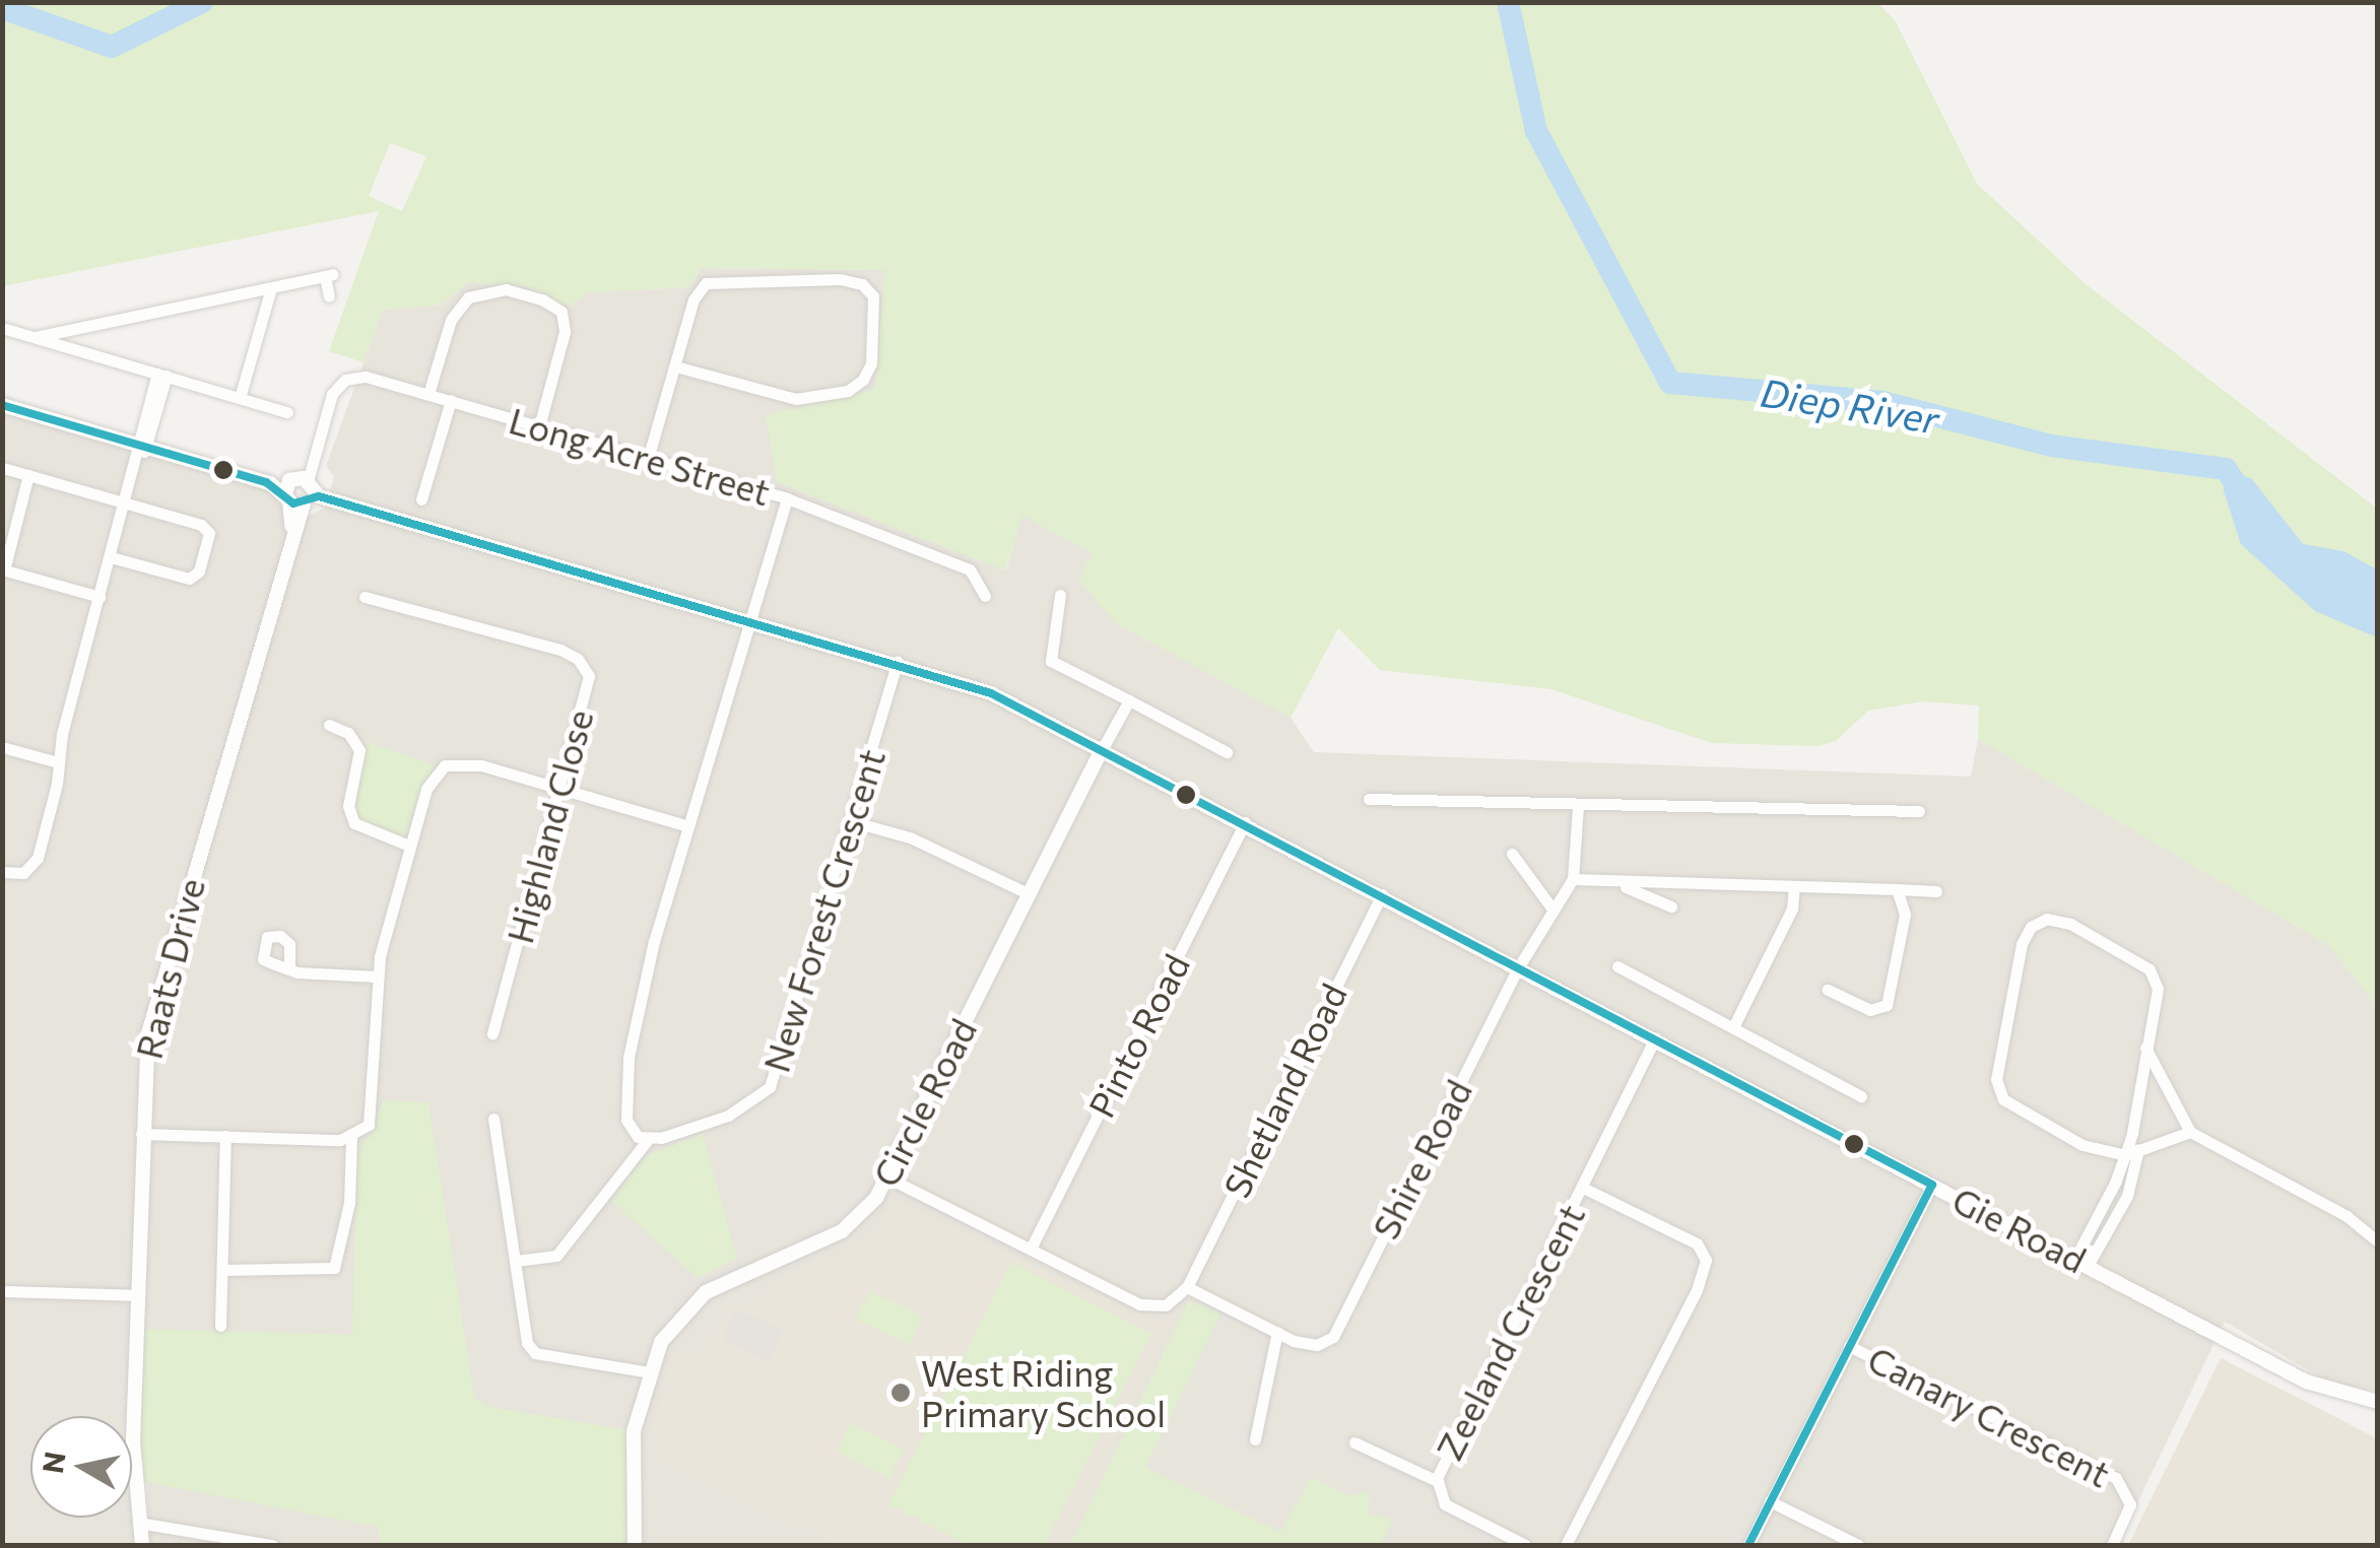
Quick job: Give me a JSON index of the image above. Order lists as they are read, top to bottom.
{
  "streets": {
    "street": [
      "Long Acre Street",
      "Highland Close",
      "New Forest Crescent",
      "Raats Drive",
      "Pinto Road",
      "Shetland Road",
      "Circle Road",
      "Shire Road",
      "Gie Road",
      "Zeeland Crescent",
      "Canary Crescent"
    ]
  },
  "crossings": [
    ["Long Acre Street", "Raats Drive"],
    ["Long Acre Street", "Gie Road"],
    ["New Forest Crescent", "Gie Road"],
    ["Raats Drive", "Gie Road"],
    ["Pinto Road", "Gie Road"],
    ["Shetland Road", "Gie Road"],
    ["Circle Road", "Gie Road"],
    ["Shire Road", "Gie Road"],
    ["Gie Road", "Zeeland Crescent"]
  ],
  "water": ["Diep River"],
  "places": ["West Riding Primary School"],
  "north": "left"
}
